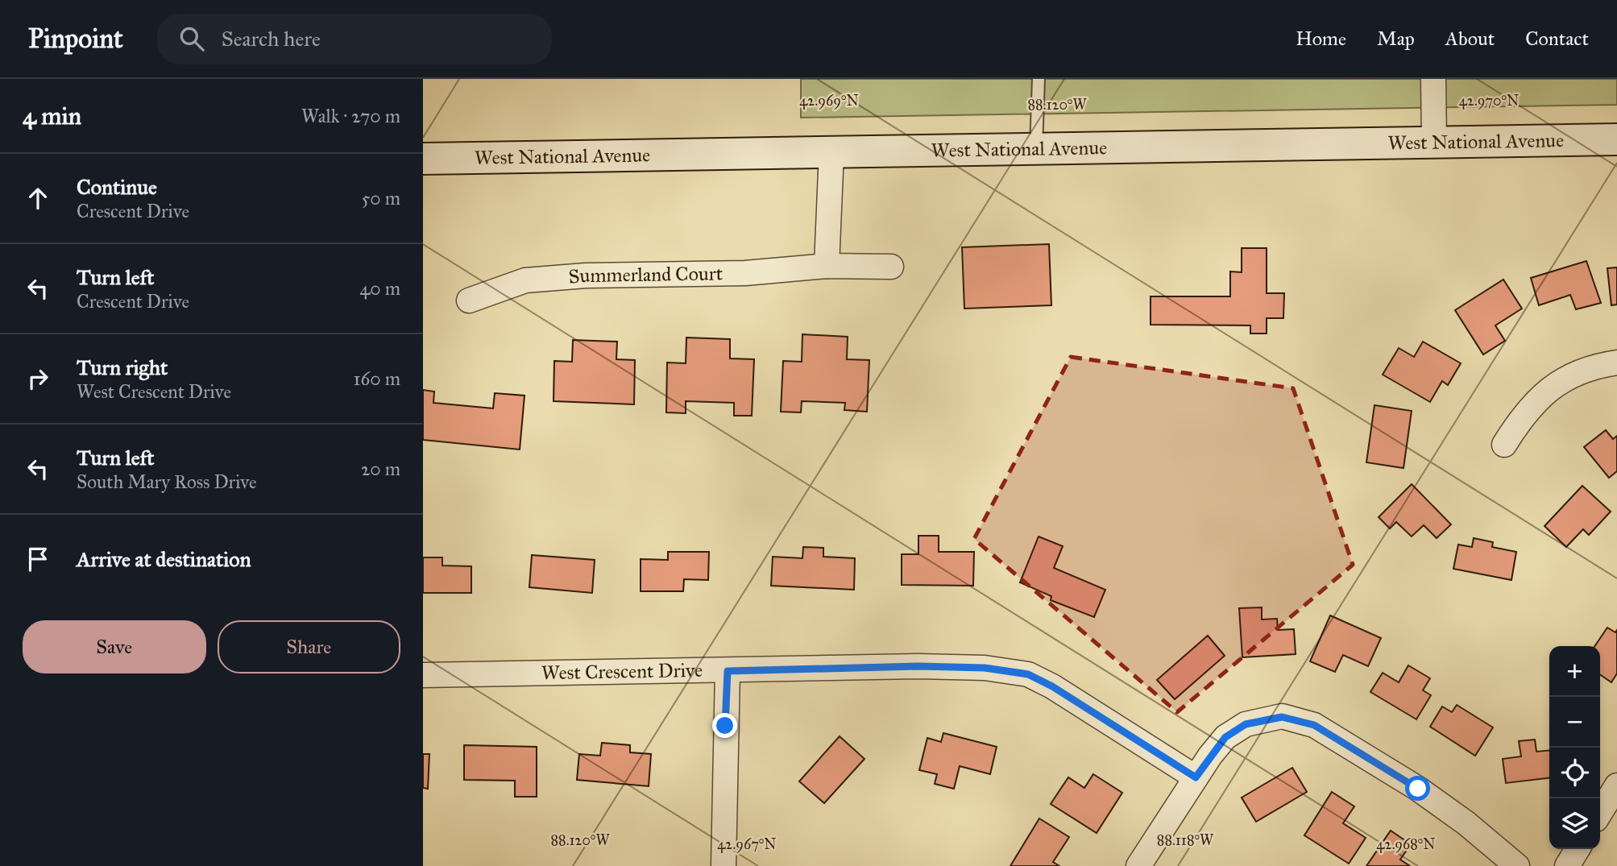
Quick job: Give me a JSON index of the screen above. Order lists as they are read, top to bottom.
{
  "streets": {
    "main road": ["West National Avenue"],
    "street": ["Summerland Court", "West Crescent Drive"]
  },
  "page": {
    "header": "Pinpoint",
    "search": "Search here",
    "nav": [
      "Home",
      "Map",
      "About",
      "Contact"
    ],
    "heading": ["4 min", "Walk · 270 m"],
    "list": [
      ["Continue", "Crescent Drive", "50 m"],
      ["Turn left", "Crescent Drive", "40 m"],
      ["Turn right", "West Crescent Drive", "160 m"],
      ["Turn left", "South Mary Ross Drive", "20 m"],
      "Arrive at destination"
    ],
    "buttons": ["Save", "Share"],
    "map_buttons": ["+", "−"]
  },
  "coordinates": [
    "42.969°N",
    "42.970°N",
    "88.120°W",
    "88.118°W",
    "42.967°N",
    "42.968°N"
  ]
}
